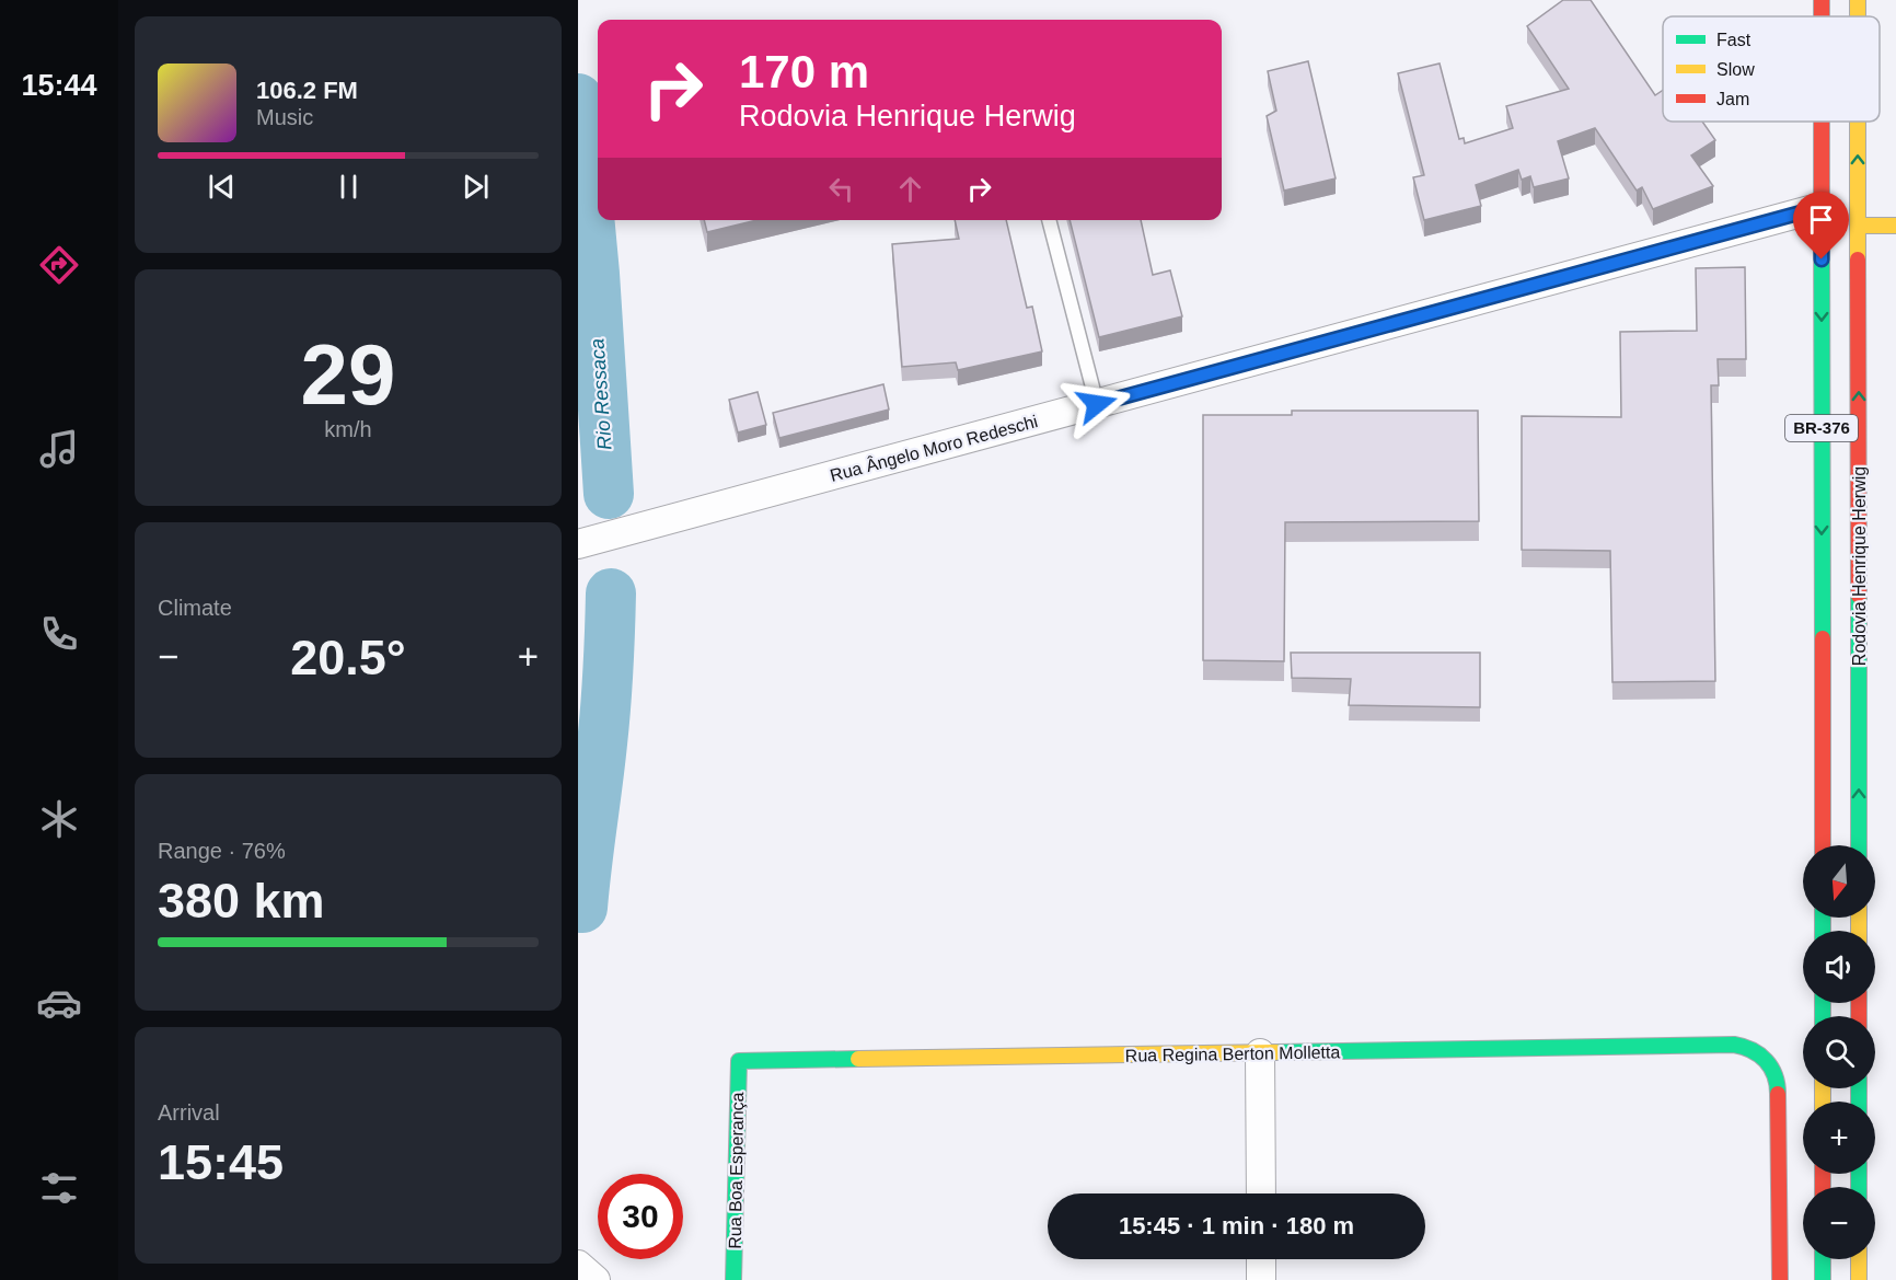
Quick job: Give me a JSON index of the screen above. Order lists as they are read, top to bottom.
{
  "streets": {
    "main road": [
      "BR-376",
      "Rodovia Henrique Herwig",
      "Rua Regina Berton Molletta",
      "Rua Boa Esperança"
    ],
    "street": ["Rua Ângelo Moro Redeschi"]
  },
  "crossings": [
    ["Rua Ângelo Moro Redeschi", "Rodovia Henrique Herwig"],
    ["Rua Regina Berton Molletta", "Rua Boa Esperança"]
  ],
  "water": ["Rio Ressaca"],
  "legend": ["Fast", "Slow", "Jam"],
  "north": "bottom",
  "page": {
    "tabs": "15:44",
    "turn": ["170 m", "Rodovia Henrique Herwig"],
    "song": ["106.2 FM", "Music"],
    "tile": [
      ["29", "km/h"],
      "Climate",
      ["Range · 76%", "380 km"],
      ["Arrival", "15:45"]
    ],
    "heat": ["−", "20.5°", "+"],
    "map_buttons": ["+", "−"],
    "limit": "30",
    "trip": "15:45 · 1 min · 180 m"
  }
}
